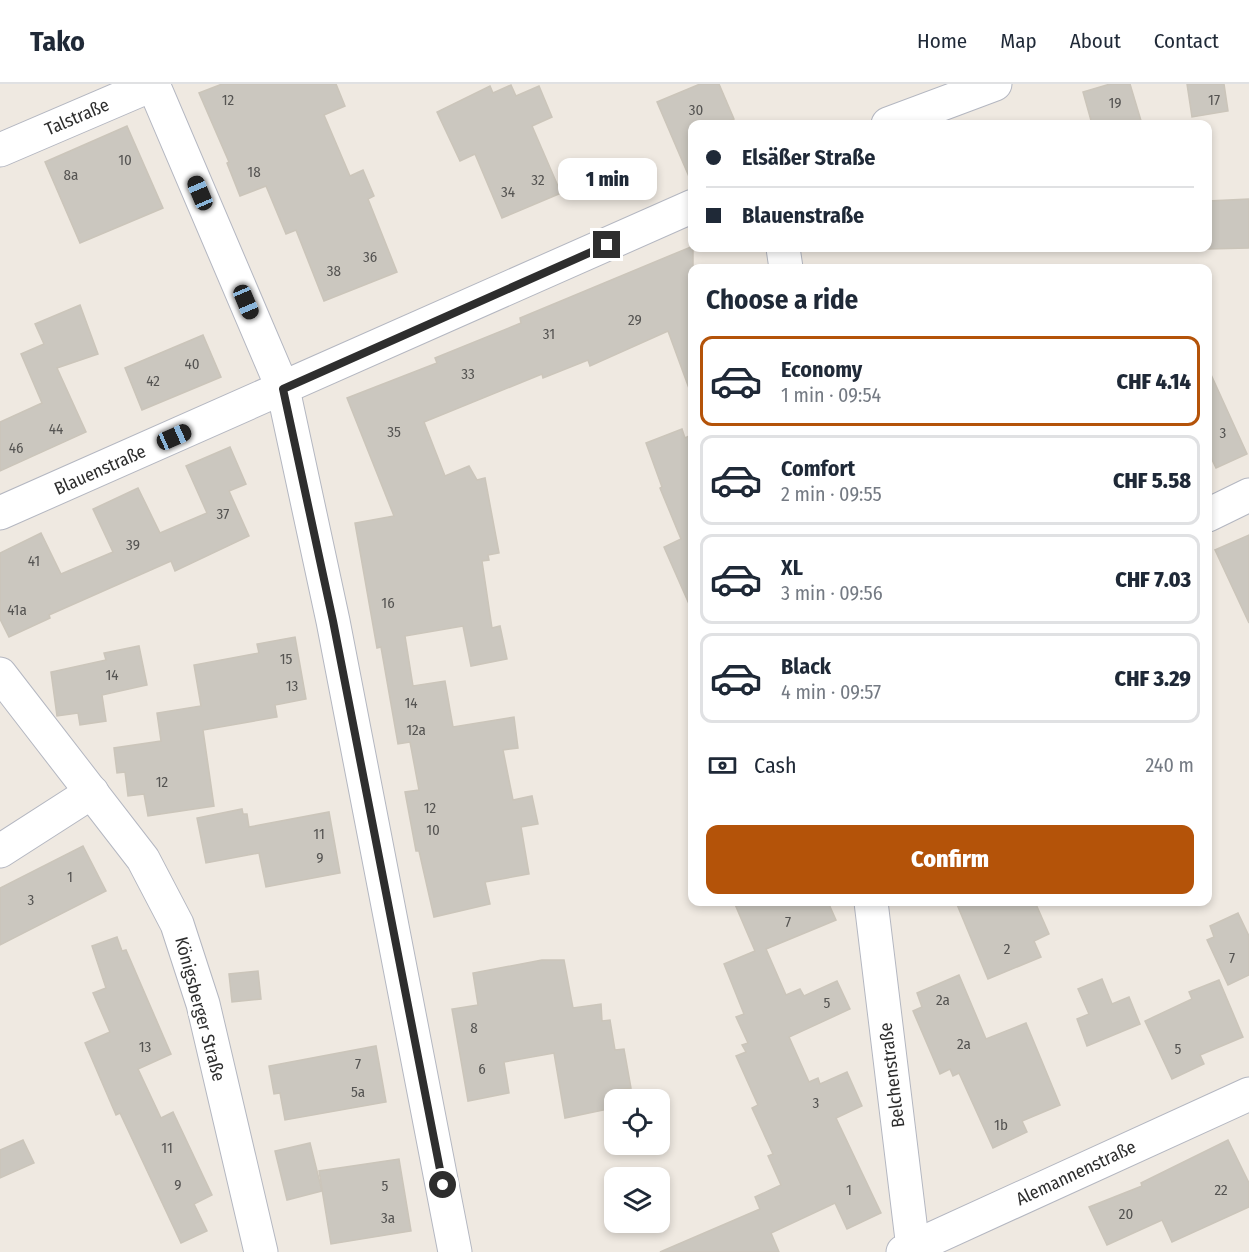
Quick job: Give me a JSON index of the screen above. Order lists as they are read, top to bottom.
{
  "streets": {
    "street": [
      "Talstraße",
      "Blauenstraße",
      "Königsberger Straße",
      "Belchenstraße",
      "Alemannenstraße"
    ]
  },
  "crossings": [
    ["Belchenstraße", "Alemannenstraße"]
  ],
  "house_numbers": [
    "12",
    "17",
    "19",
    "30",
    "10",
    "18",
    "8a",
    "32",
    "34",
    "36",
    "38",
    "29",
    "31",
    "40",
    "33",
    "42",
    "44",
    "35",
    "3",
    "46",
    "37",
    "39",
    "41",
    "16",
    "41a",
    "15",
    "14",
    "13",
    "14",
    "12a",
    "12",
    "12",
    "10",
    "11",
    "9",
    "1",
    "3",
    "7",
    "2",
    "7",
    "2a",
    "5",
    "8",
    "2a",
    "13",
    "5",
    "7",
    "6",
    "5a",
    "3",
    "1b",
    "11",
    "9",
    "5",
    "1",
    "22",
    "20",
    "3a"
  ],
  "page": {
    "header": "Tako",
    "nav": [
      "Home",
      "Map",
      "About",
      "Contact"
    ],
    "banner": ["Elsäßer Straße", "Blauenstraße"],
    "bubble": "1 min",
    "heading": "Choose a ride",
    "list": [
      {
        "name": "Economy",
        "note": "1 min · 09:54",
        "value": "CHF 4.14"
      },
      {
        "name": "Comfort",
        "note": "2 min · 09:55",
        "value": "CHF 5.58"
      },
      {
        "name": "XL",
        "note": "3 min · 09:56",
        "value": "CHF 7.03"
      },
      {
        "name": "Black",
        "note": "4 min · 09:57",
        "value": "CHF 3.29"
      }
    ],
    "pay": ["Cash", "240 m"],
    "buttons": "Confirm"
  }
}
